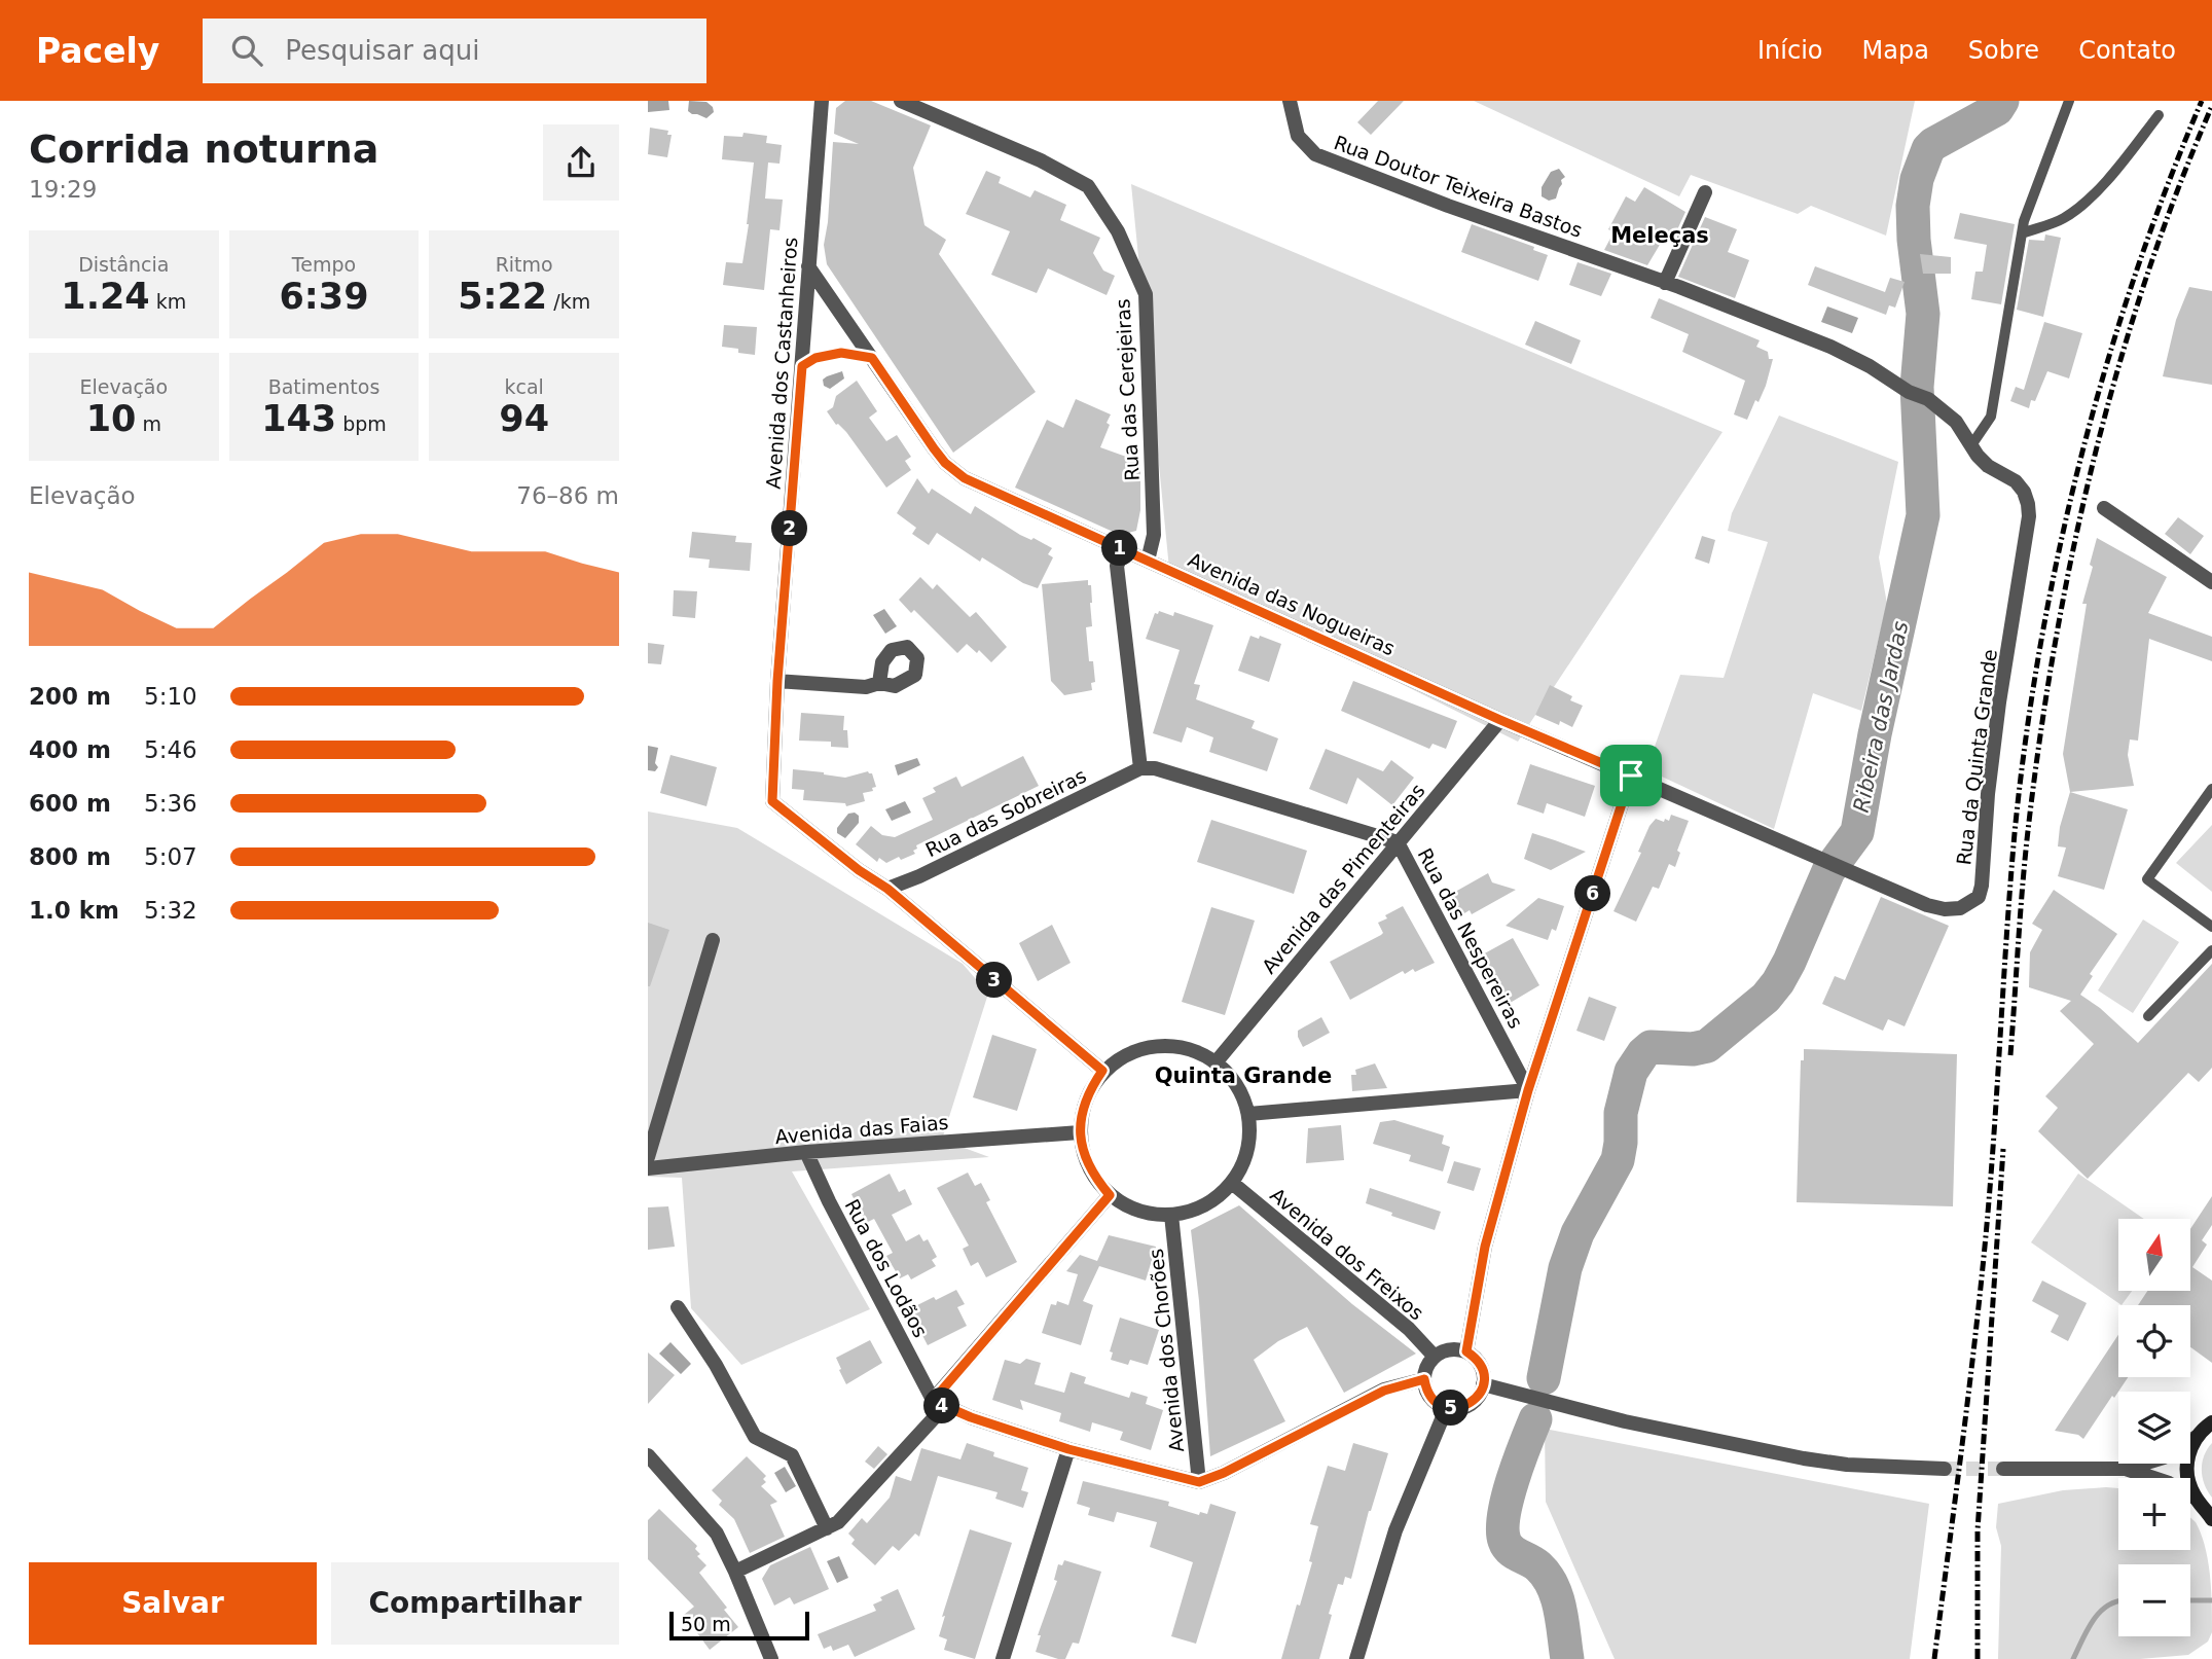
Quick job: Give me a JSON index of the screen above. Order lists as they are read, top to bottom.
{
  "streets": {
    "street": [
      "Rua Doutor Teixeira Bastos",
      "Avenida dos Castanheiros",
      "Rua das Cerejeiras",
      "Avenida das Nogueiras",
      "Rua da Quinta Grande",
      "Rua das Sobreiras",
      "Avenida das Pimenteiras",
      "Rua das Nespereiras",
      "Avenida das Faias",
      "Avenida dos Freixos",
      "Rua dos Lodãos",
      "Avenida dos Chorões"
    ]
  },
  "crossings": [
    ["Rua Doutor Teixeira Bastos", "Rua da Quinta Grande"],
    ["Avenida dos Castanheiros", "Avenida das Nogueiras"],
    ["Avenida dos Castanheiros", "Rua das Sobreiras"],
    ["Rua das Cerejeiras", "Avenida das Nogueiras"],
    ["Avenida das Nogueiras", "Rua da Quinta Grande"],
    ["Avenida das Nogueiras", "Avenida das Pimenteiras"],
    ["Avenida das Pimenteiras", "Rua das Nespereiras"],
    ["Avenida das Pimenteiras", "Avenida das Faias"],
    ["Avenida das Pimenteiras", "Avenida dos Freixos"],
    ["Avenida das Pimenteiras", "Avenida dos Chorões"],
    ["Avenida das Faias", "Avenida dos Freixos"],
    ["Avenida das Faias", "Rua dos Lodãos"],
    ["Avenida das Faias", "Avenida dos Chorões"],
    ["Avenida dos Freixos", "Avenida dos Chorões"]
  ],
  "districts": ["Meleças", "Quinta Grande"],
  "water": ["Ribeira das Jardas"],
  "scale_bar": "50 m",
  "north": "top",
  "page": {
    "header": "Pacely",
    "search": "Pesquisar aqui",
    "nav": [
      "Início",
      "Mapa",
      "Sobre",
      "Contato"
    ],
    "heading": ["Corrida noturna", "19:29"],
    "stats": [
      ["Distância", "1.24 km"],
      ["Tempo", "6:39"],
      ["Ritmo", "5:22 /km"],
      ["Elevação", "10 m"],
      ["Batimentos", "143 bpm"],
      ["kcal", "94"]
    ],
    "chart": ["Elevação", "76–86 m"],
    "pins": [
      "2",
      "1",
      "6",
      "3",
      "4",
      "5"
    ],
    "list": [
      {
        "name": "200 m",
        "note": "5:10"
      },
      {
        "name": "400 m",
        "note": "5:46"
      },
      {
        "name": "600 m",
        "note": "5:36"
      },
      {
        "name": "800 m",
        "note": "5:07"
      },
      {
        "name": "1.0 km",
        "note": "5:32"
      }
    ],
    "map_buttons": ["+", "−"],
    "buttons": ["Salvar", "Compartilhar"],
    "scale": "50 m"
  }
}
